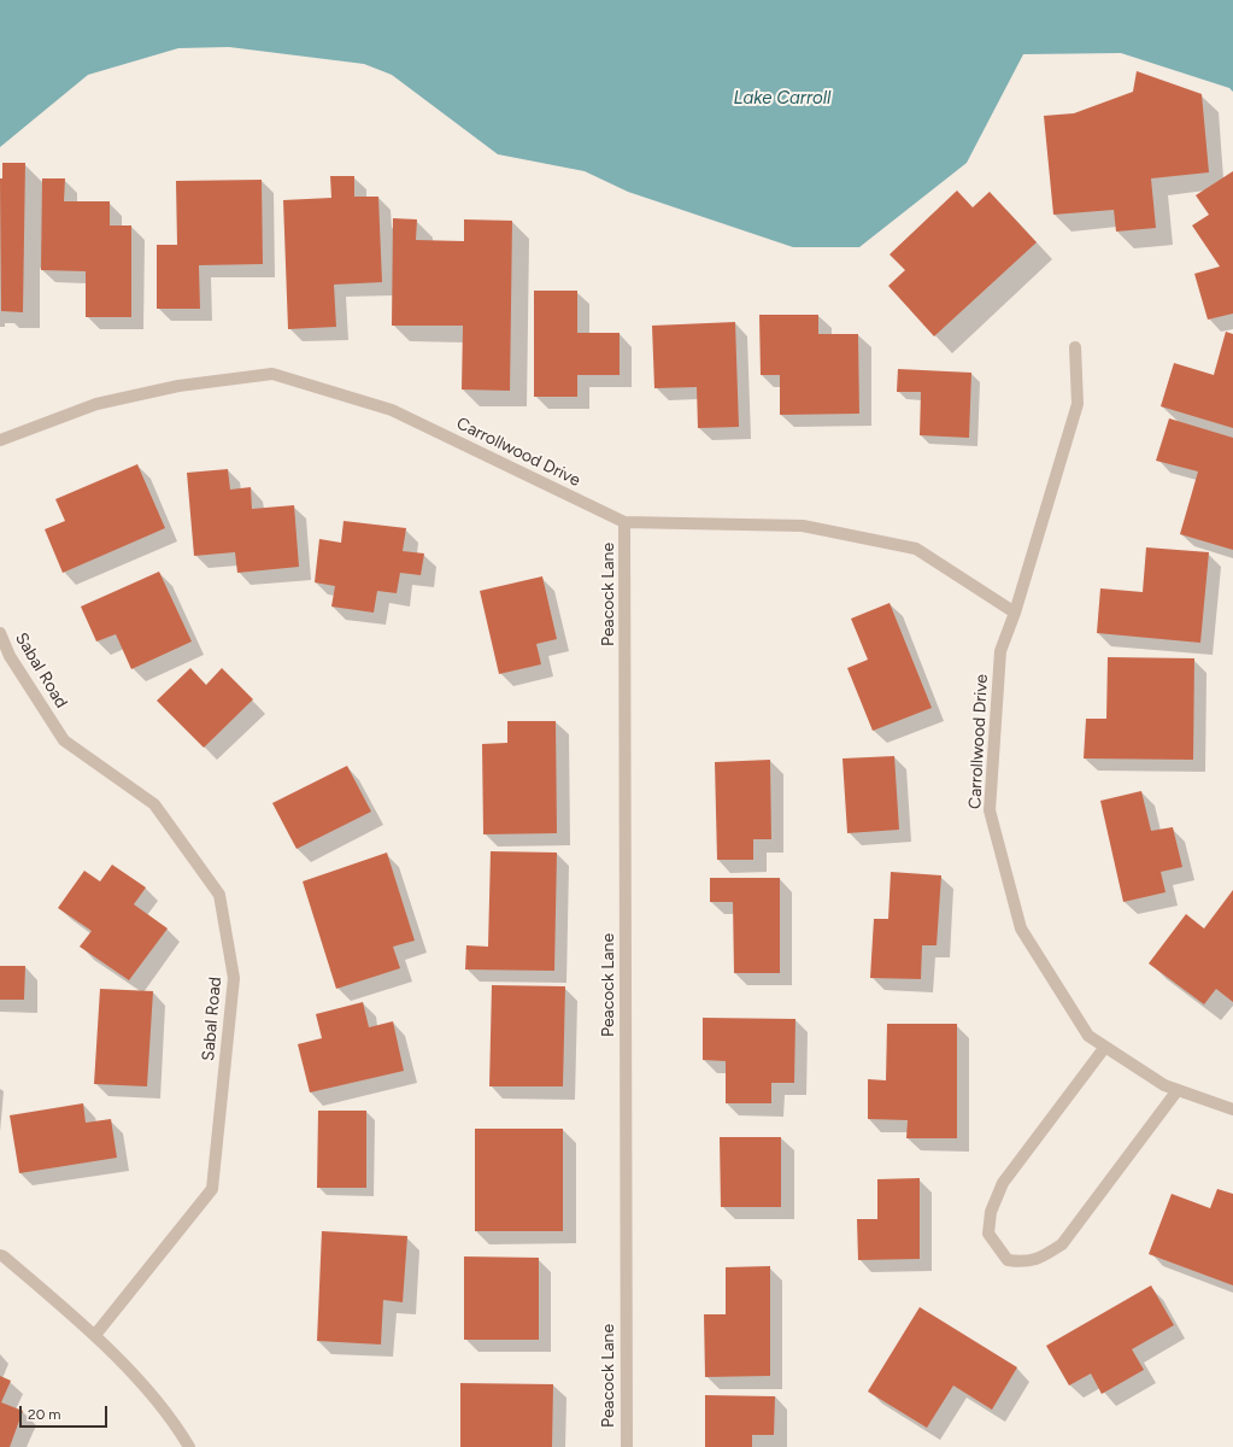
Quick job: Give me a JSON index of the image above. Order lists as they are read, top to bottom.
{
  "streets": {
    "street": ["Carrollwood Drive", "Peacock Lane", "Sabal Road"]
  },
  "crossings": [
    ["Carrollwood Drive", "Peacock Lane"]
  ],
  "water": ["Lake Carroll"],
  "scale_bar": "20 m"
}
